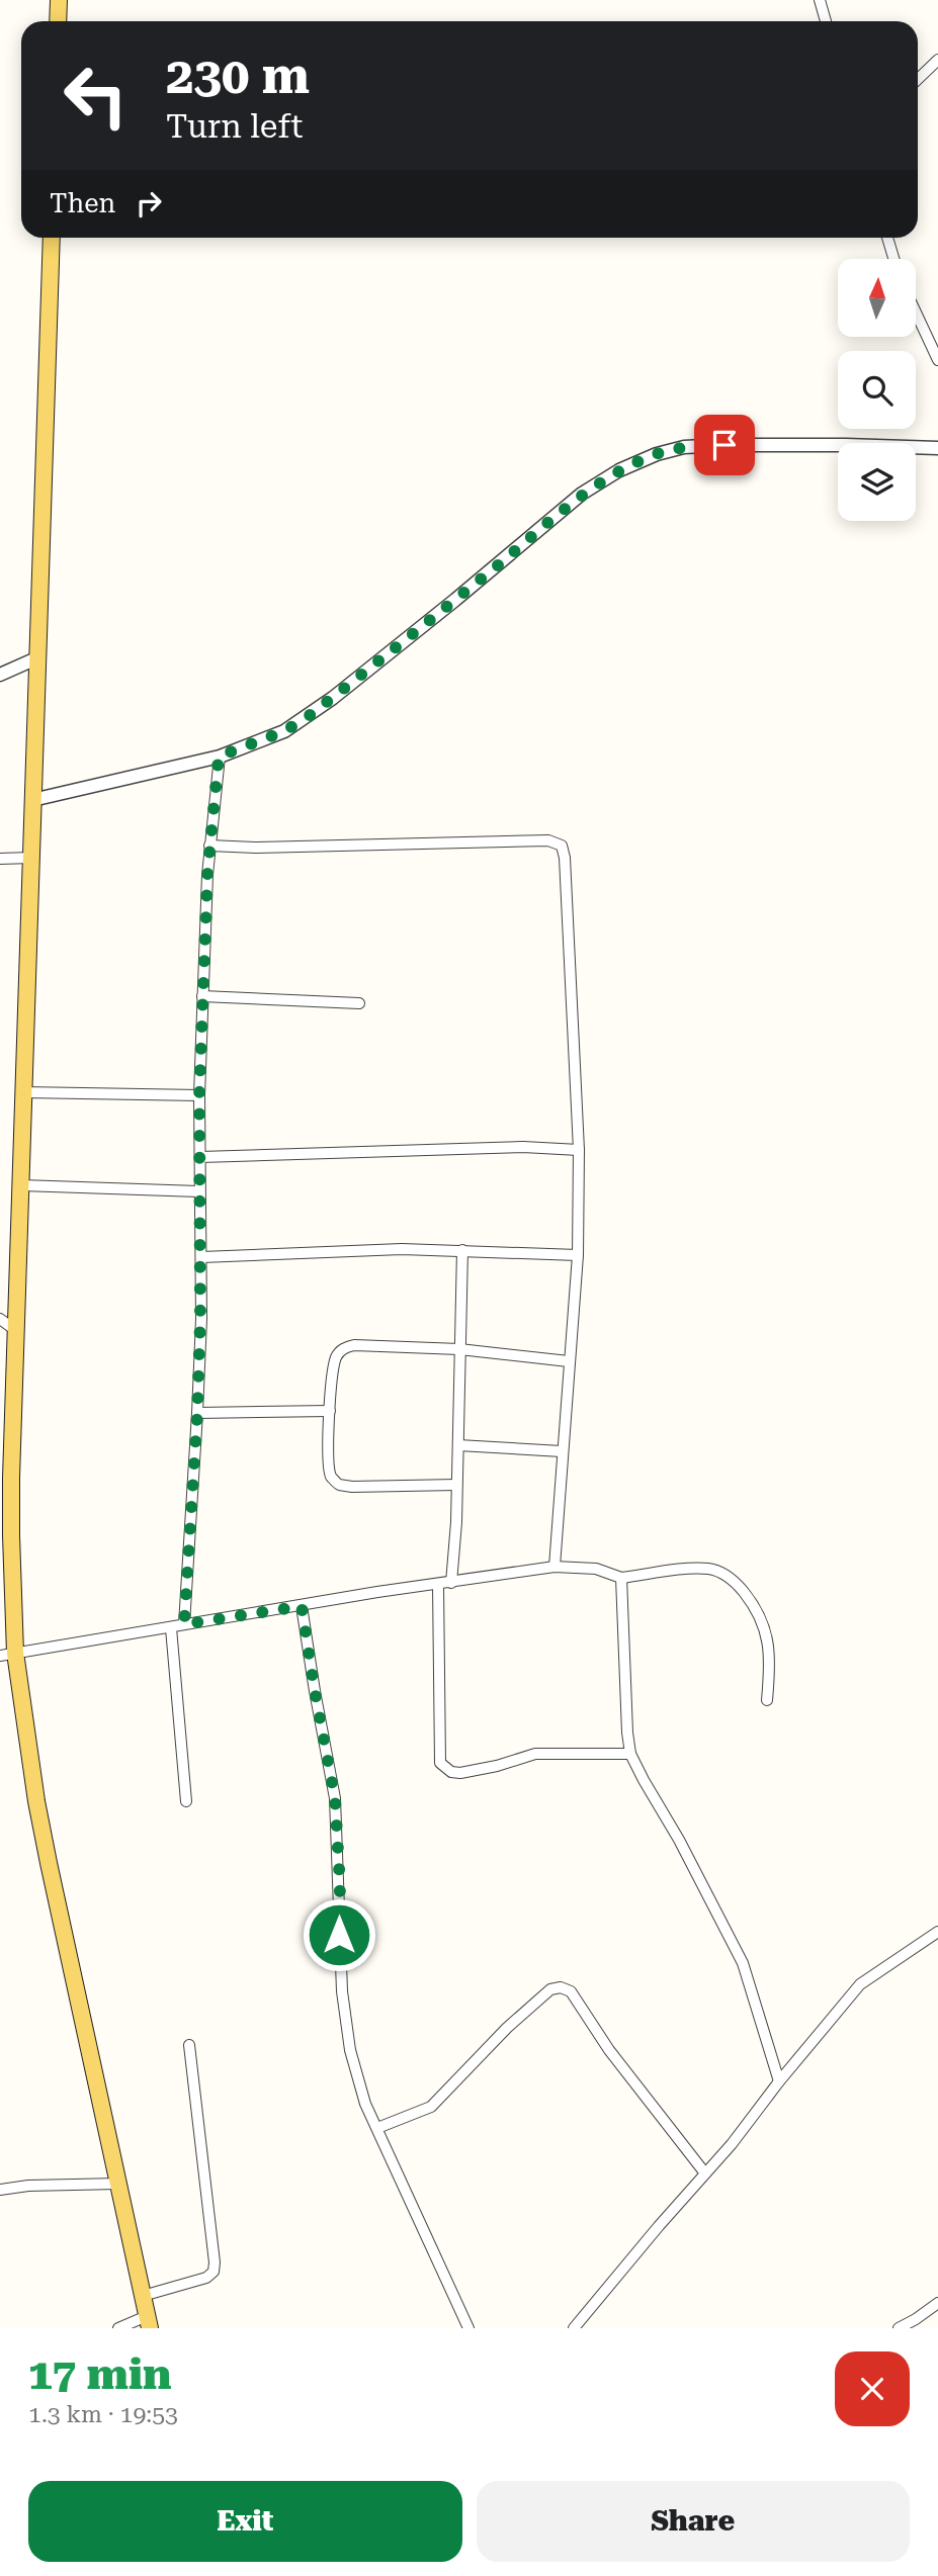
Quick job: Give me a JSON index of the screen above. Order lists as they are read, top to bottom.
{
  "north": "top",
  "page": {
    "turn": ["230 m", "Turn left"],
    "then": "Then",
    "heading": ["17 min", "1.3 km · 19:53"],
    "buttons": ["Exit", "Share"]
  }
}
